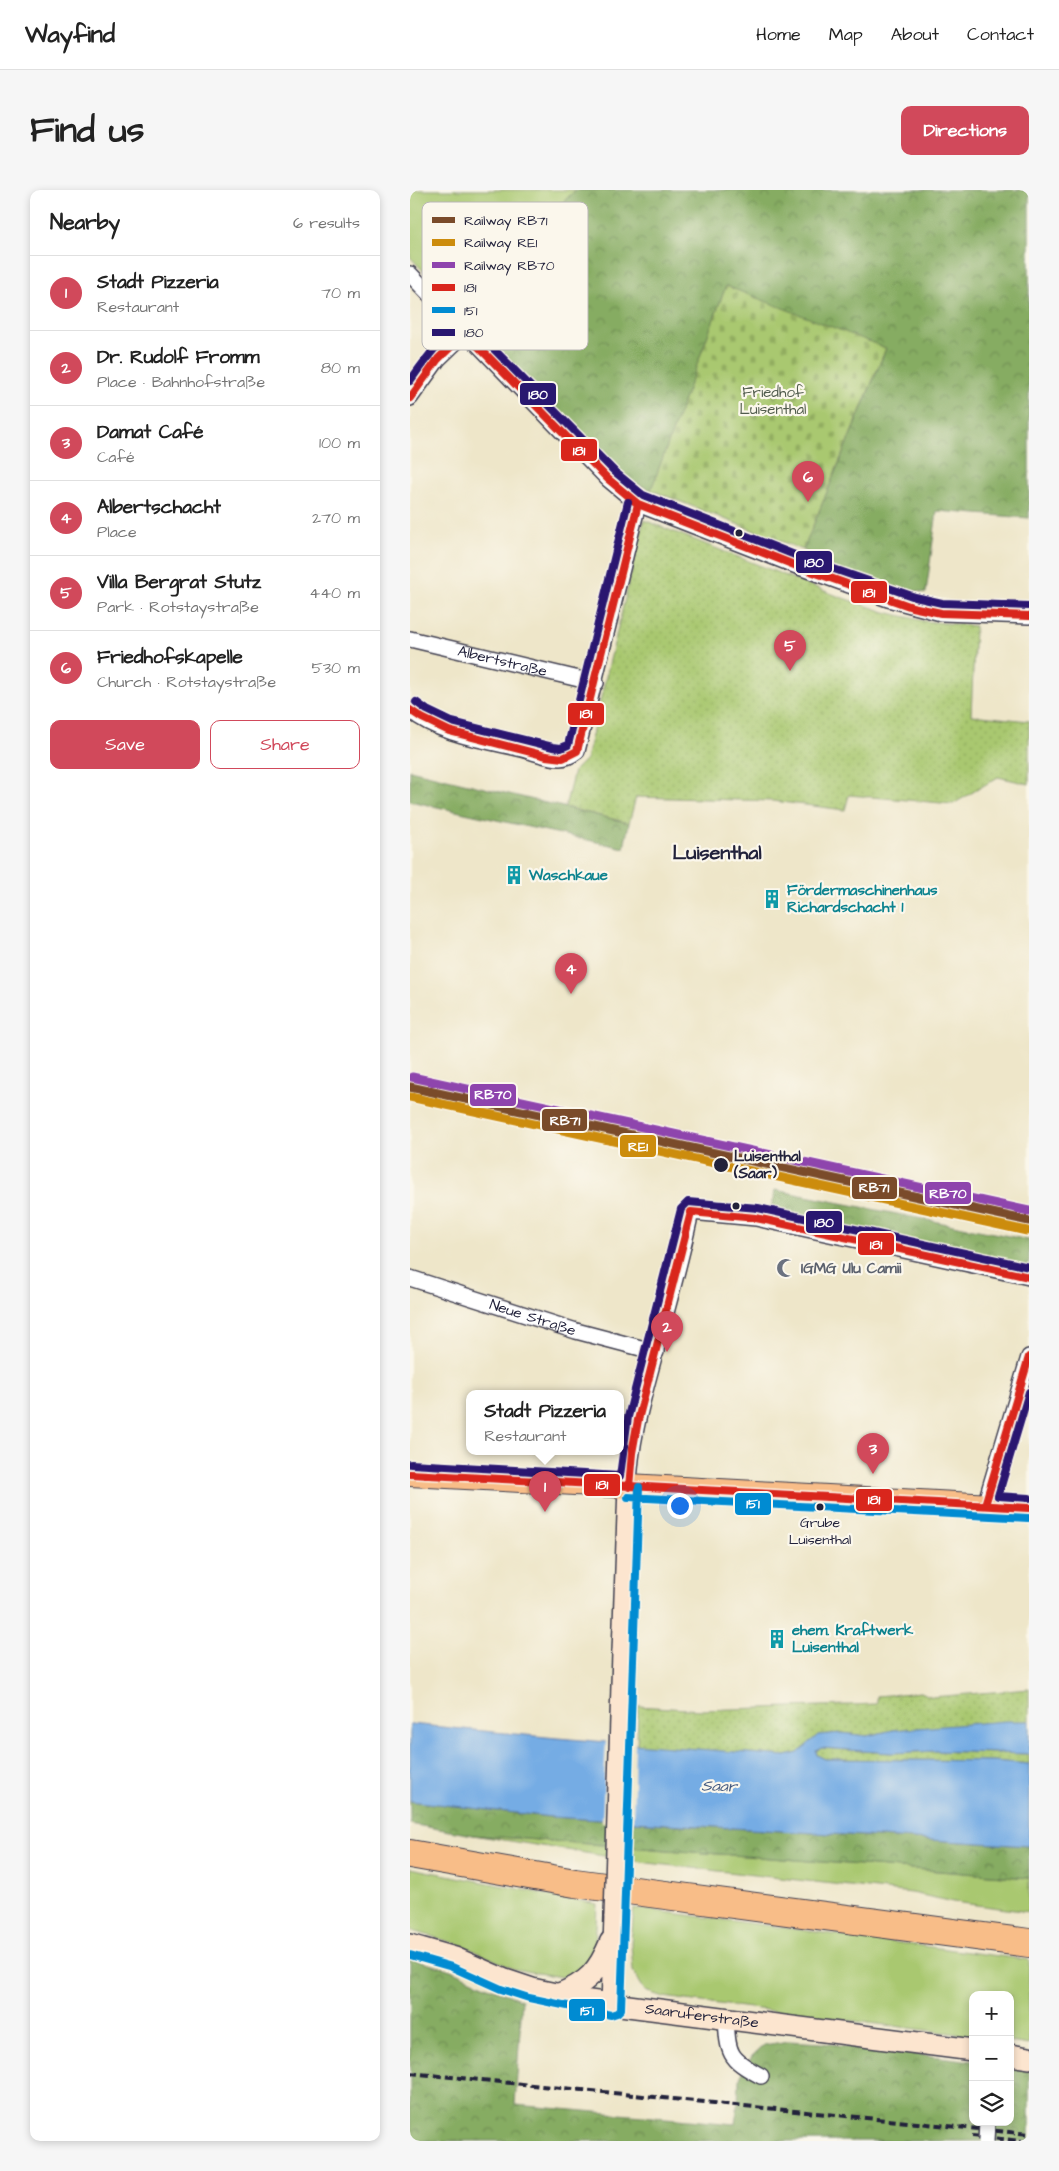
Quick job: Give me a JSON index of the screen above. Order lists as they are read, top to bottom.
{
  "streets": {
    "main road": ["Saaruferstraße"],
    "street": ["Albertstraße", "Neue Straße"]
  },
  "districts": ["Luisenthal"],
  "water": ["Saar"],
  "parks": ["Friedhof Luisenthal"],
  "places": {
    "building": ["Waschkaue", "Fördermaschinenhaus Richardschacht 1", "ehem. Kraftwerk Luisenthal"],
    "other": ["Luisenthal (Saar)", "Grube Luisenthal"],
    "mosque": ["IGMG Ulu Camii"]
  },
  "lines": [
    "transit line 181",
    "transit line 180",
    "rail line RB70",
    "rail line RB71",
    "rail line RE1",
    "transit line 151"
  ],
  "legend": [
    "Railway RB71",
    "Railway RE1",
    "Railway RB70",
    "181",
    "151",
    "180"
  ],
  "page": {
    "header": "Wayfind",
    "nav": [
      "Home",
      "Map",
      "About",
      "Contact"
    ],
    "title": "Find us",
    "buttons": [
      "Directions",
      ["Save", "Share"]
    ],
    "heading": ["Nearby", "6 results"],
    "list": [
      {
        "mark": "1",
        "name": "Stadt Pizzeria",
        "note": "Restaurant",
        "value": "70 m"
      },
      {
        "mark": "2",
        "name": "Dr. Rudolf Fromm",
        "note": "Place · Bahnhofstraße",
        "value": "80 m"
      },
      {
        "mark": "3",
        "name": "Damat Café",
        "note": "Café",
        "value": "100 m"
      },
      {
        "mark": "4",
        "name": "Albertschacht",
        "note": "Place",
        "value": "270 m"
      },
      {
        "mark": "5",
        "name": "Villa Bergrat Stutz",
        "note": "Park · Rotstaystraße",
        "value": "440 m"
      },
      {
        "mark": "6",
        "name": "Friedhofskapelle",
        "note": "Church · Rotstaystraße",
        "value": "530 m"
      }
    ],
    "pins": [
      "6",
      "5",
      "4",
      "2",
      "3",
      "1"
    ],
    "popup": ["Stadt Pizzeria", "Restaurant"],
    "map_buttons": ["+", "−"]
  }
}
